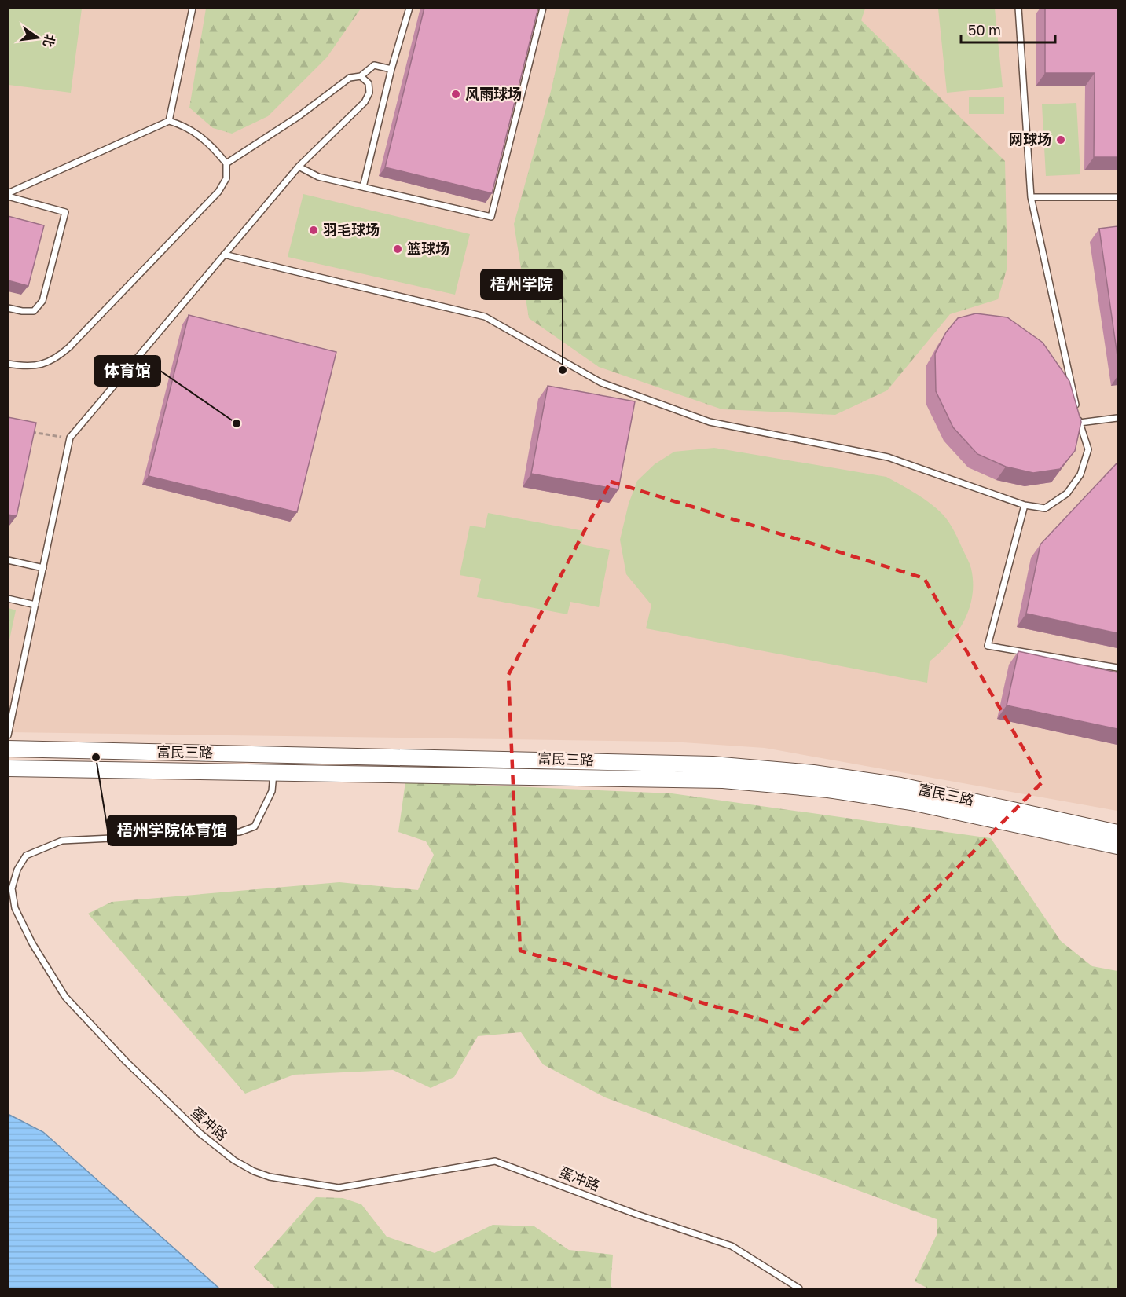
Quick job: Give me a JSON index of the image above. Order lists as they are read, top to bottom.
{
  "streets": {
    "main road": ["富民三路"],
    "lane": ["蛋冲路"]
  },
  "crossings": [
    ["富民三路", "蛋冲路"]
  ],
  "places": [
    "风雨球场",
    "网球场",
    "羽毛球场",
    "篮球场",
    "梧州学院",
    "体育馆",
    "梧州学院体育馆"
  ],
  "scale_bar": "50 m",
  "north": "right"
}
